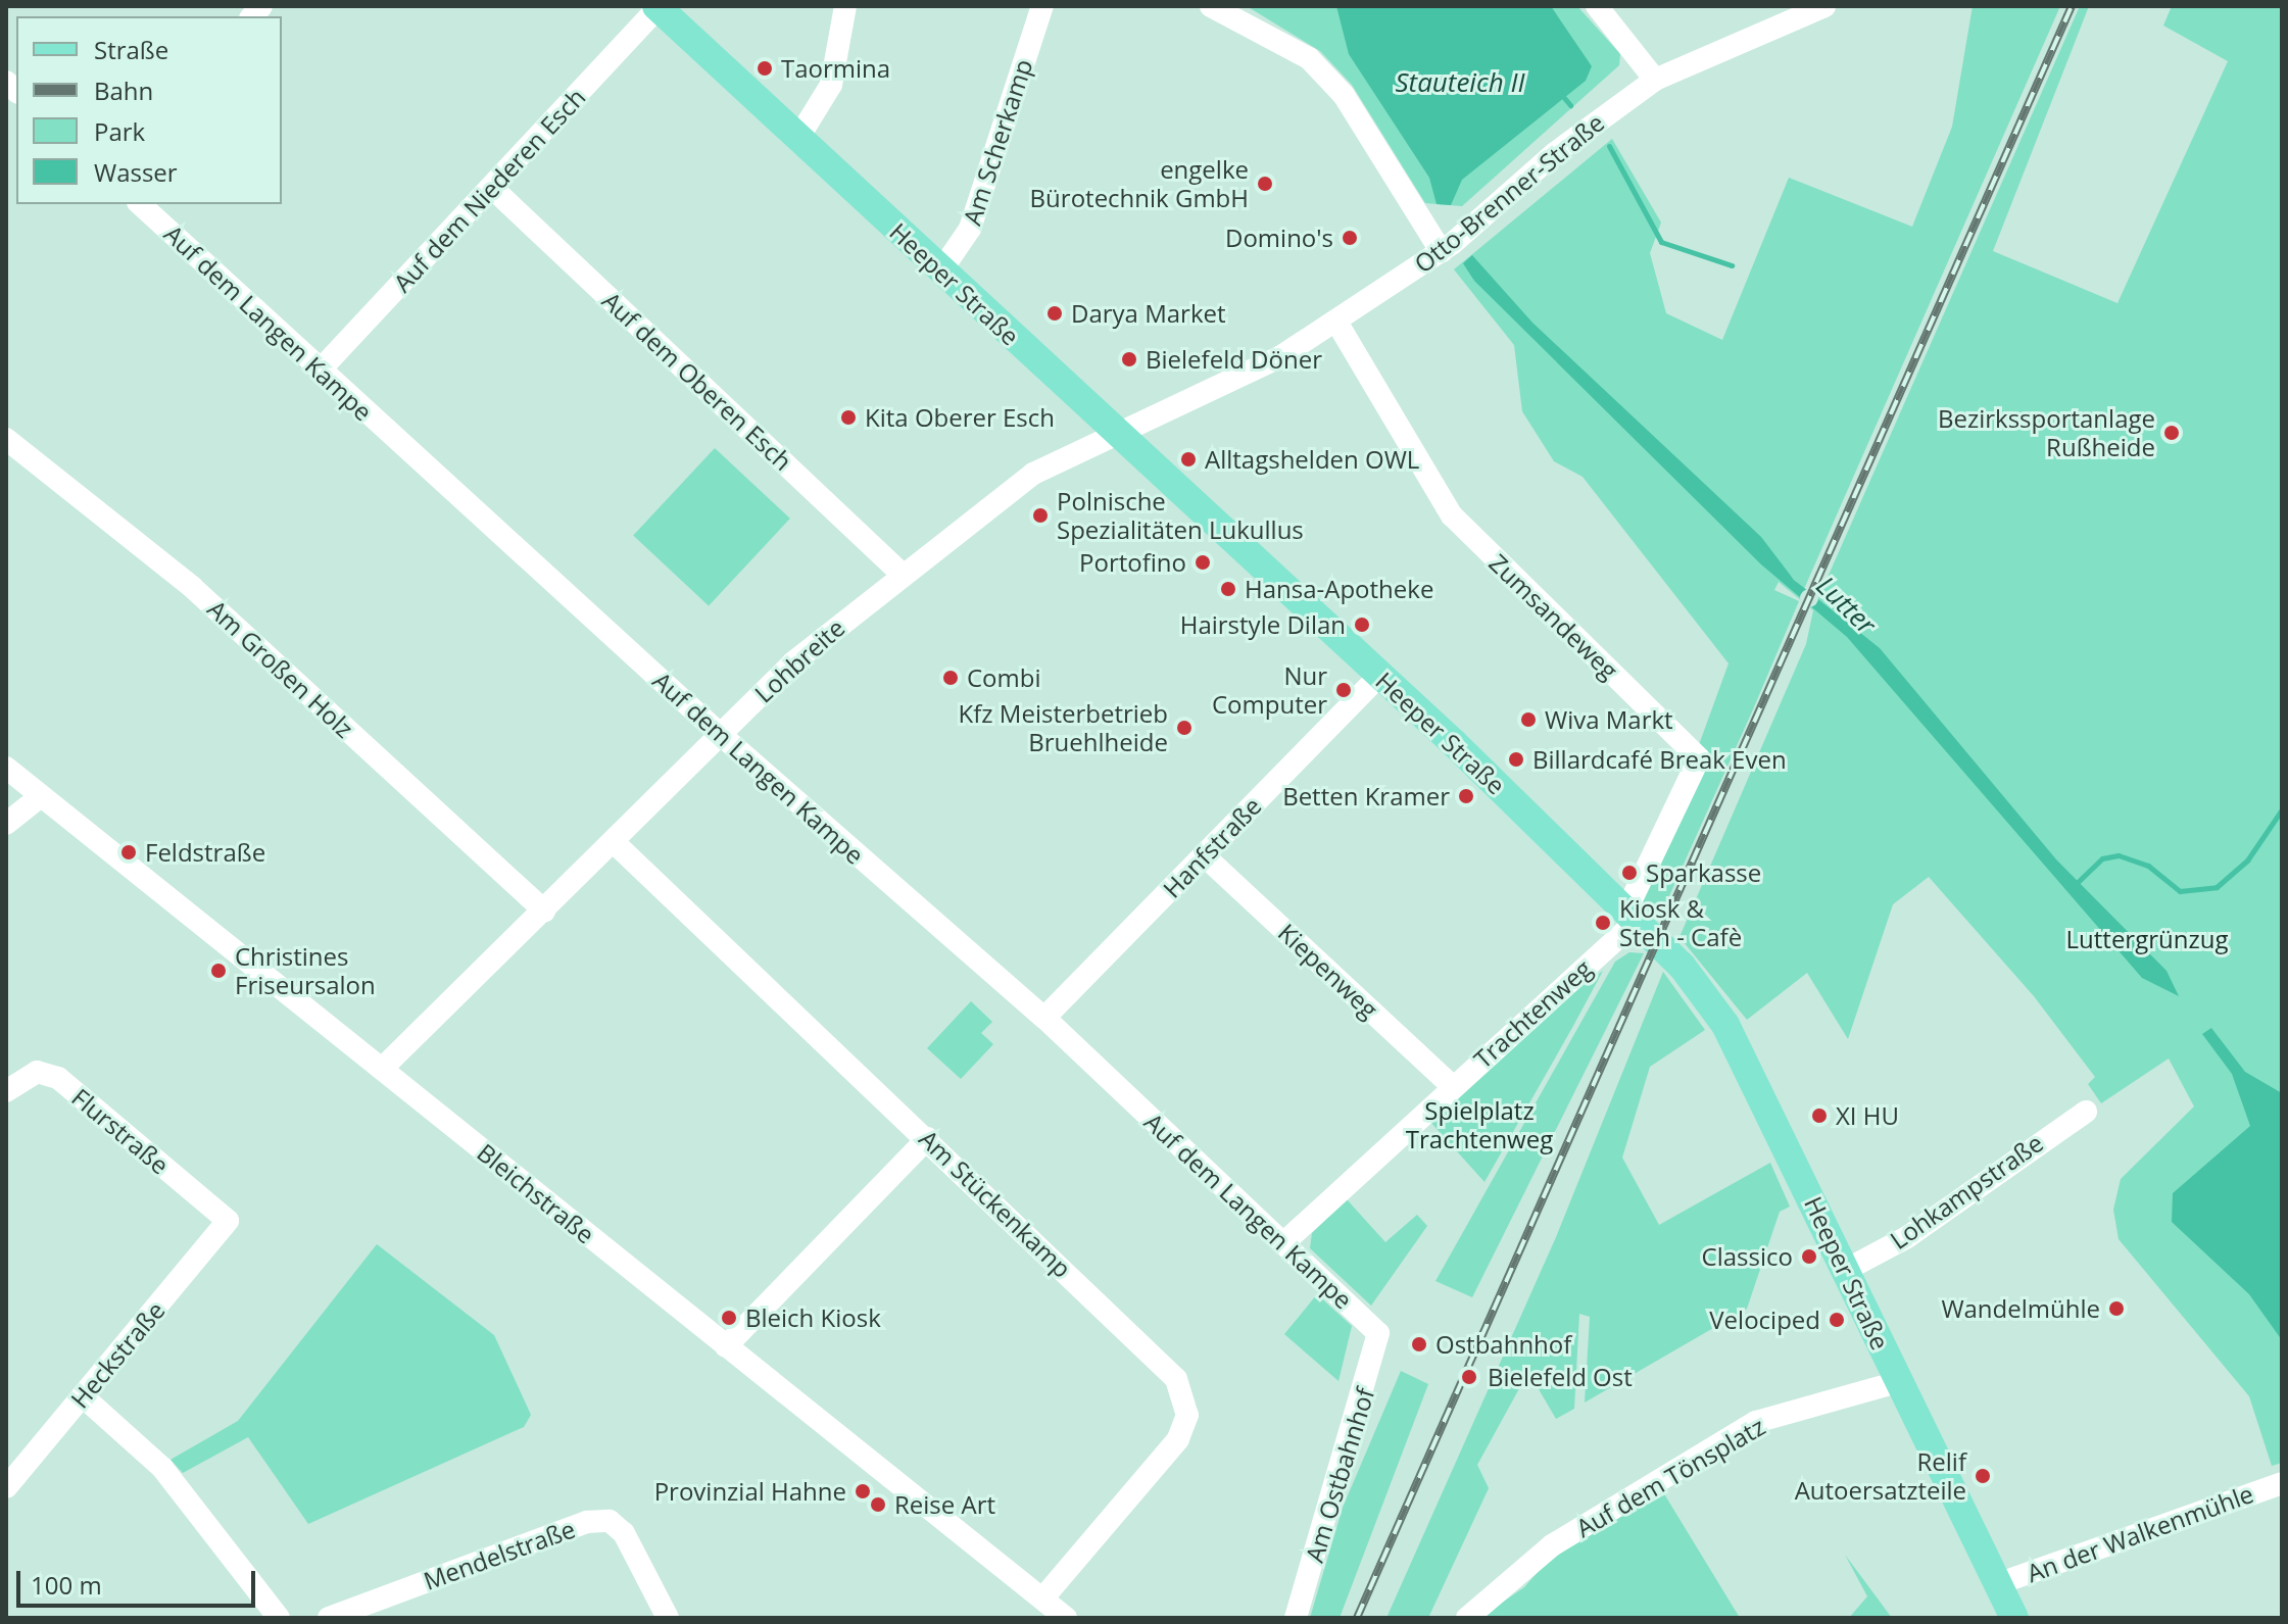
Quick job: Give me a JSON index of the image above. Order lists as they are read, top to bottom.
{
  "streets": {
    "main road": ["Heeper Straße"],
    "street": [
      "Am Scherkamp",
      "Auf dem Niederen Esch",
      "Otto-Brenner-Straße",
      "Auf dem Langen Kampe",
      "Auf dem Oberen Esch",
      "Zumsandeweg",
      "Lohbreite",
      "Am Großen Holz",
      "Hanfstraße",
      "Kiepenweg",
      "Trachtenweg",
      "Flurstraße",
      "Lohkampstraße",
      "Bleichstraße",
      "Am Stückenkamp",
      "Heckstraße",
      "Am Ostbahnhof",
      "Auf dem Tönsplatz",
      "An der Walkenmühle",
      "Mendelstraße"
    ]
  },
  "crossings": [
    ["Am Scherkamp", "Heeper Straße"],
    ["Auf dem Niederen Esch", "Heeper Straße"],
    ["Auf dem Niederen Esch", "Auf dem Langen Kampe"],
    ["Auf dem Niederen Esch", "Auf dem Oberen Esch"],
    ["Otto-Brenner-Straße", "Heeper Straße"],
    ["Otto-Brenner-Straße", "Zumsandeweg"],
    ["Otto-Brenner-Straße", "Lohbreite"],
    ["Heeper Straße", "Zumsandeweg"],
    ["Heeper Straße", "Lohbreite"],
    ["Heeper Straße", "Hanfstraße"],
    ["Heeper Straße", "Trachtenweg"],
    ["Heeper Straße", "Lohkampstraße"],
    ["Heeper Straße", "Auf dem Tönsplatz"],
    ["Heeper Straße", "An der Walkenmühle"],
    ["Auf dem Langen Kampe", "Lohbreite"],
    ["Auf dem Langen Kampe", "Hanfstraße"],
    ["Auf dem Langen Kampe", "Trachtenweg"],
    ["Auf dem Langen Kampe", "Am Ostbahnhof"],
    ["Auf dem Oberen Esch", "Lohbreite"],
    ["Zumsandeweg", "Trachtenweg"],
    ["Lohbreite", "Am Großen Holz"],
    ["Lohbreite", "Bleichstraße"],
    ["Lohbreite", "Am Stückenkamp"],
    ["Hanfstraße", "Kiepenweg"],
    ["Kiepenweg", "Trachtenweg"],
    ["Flurstraße", "Heckstraße"],
    ["Bleichstraße", "Am Stückenkamp"]
  ],
  "water": ["Stauteich II", "Lutter"],
  "parks": ["Luttergrünzug", "Spielplatz Trachtenweg"],
  "places": [
    "Taormina",
    "engelke Bürotechnik GmbH",
    "Domino's",
    "Darya Market",
    "Bielefeld Döner",
    "Kita Oberer Esch",
    "Bezirkssportanlage Rußheide",
    "Alltagshelden OWL",
    "Polnische Spezialitäten Lukullus",
    "Portofino",
    "Hansa-Apotheke",
    "Hairstyle Dilan",
    "Combi",
    "Nur Computer",
    "Wiva Markt",
    "Kfz Meisterbetrieb Bruehlheide",
    "Billardcafé Break Even",
    "Betten Kramer",
    "Feldstraße",
    "Sparkasse",
    "Kiosk & Steh - Cafè",
    "Christines Friseursalon",
    "XI HU",
    "Classico",
    "Wandelmühle",
    "Bleich Kiosk",
    "Velociped",
    "Ostbahnhof",
    "Bielefeld Ost",
    "Relif Autoersatzteile",
    "Provinzial Hahne",
    "Reise Art"
  ],
  "legend": [
    "Straße",
    "Bahn",
    "Park",
    "Wasser"
  ],
  "scale_bar": "100 m"
}
